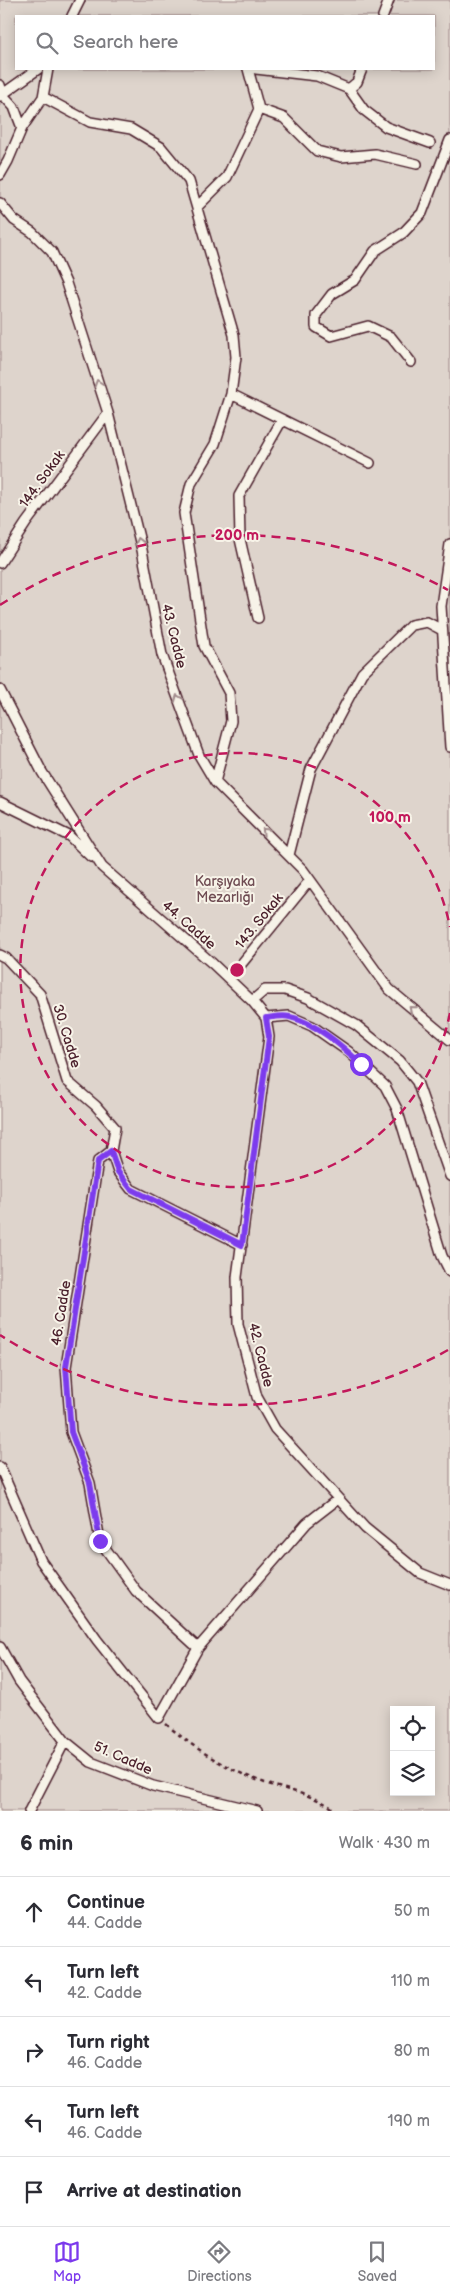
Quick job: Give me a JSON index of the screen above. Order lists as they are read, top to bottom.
{
  "streets": {
    "lane": [
      "144. Sokak",
      "43. Cadde",
      "143. Sokak",
      "44. Cadde",
      "30. Cadde",
      "46. Cadde",
      "42. Cadde",
      "51. Cadde"
    ]
  },
  "crossings": [
    ["144. Sokak", "43. Cadde"],
    ["43. Cadde", "143. Sokak"],
    ["143. Sokak", "44. Cadde"],
    ["44. Cadde", "42. Cadde"],
    ["30. Cadde", "46. Cadde"]
  ],
  "one_way": ["43. Cadde"],
  "parks": ["Karşıyaka Mezarlığı"],
  "page": {
    "search": "Search here",
    "heading": ["6 min", "Walk · 430 m"],
    "list": [
      ["Continue", "44. Cadde", "50 m"],
      ["Turn left", "42. Cadde", "110 m"],
      ["Turn right", "46. Cadde", "80 m"],
      ["Turn left", "46. Cadde", "190 m"],
      "Arrive at destination"
    ],
    "nav": ["Map", "Directions", "Saved"]
  },
  "rings": ["200 m", "100 m"]
}
